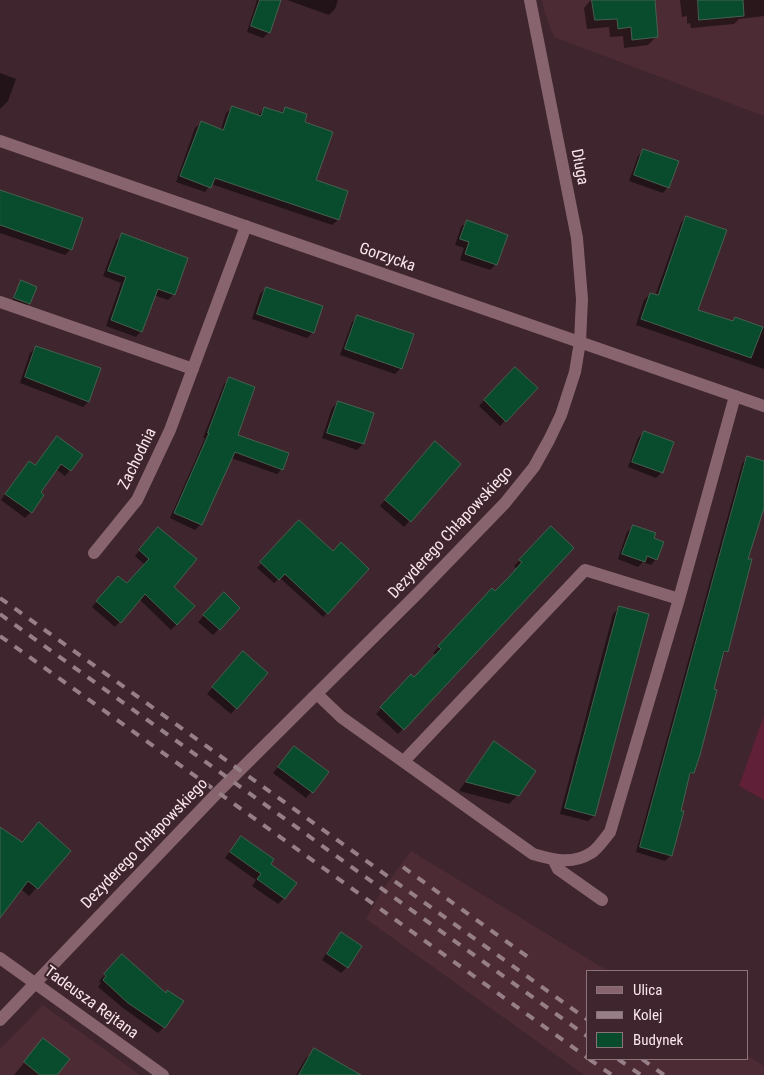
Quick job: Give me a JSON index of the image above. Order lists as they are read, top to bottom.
{
  "streets": {
    "street": [
      "Długa",
      "Gorzycka",
      "Zachodnia",
      "Dezyderego Chłapowskiego",
      "Tadeusza Rejtana"
    ]
  },
  "crossings": [
    ["Długa", "Gorzycka"],
    ["Długa", "Dezyderego Chłapowskiego"],
    ["Gorzycka", "Zachodnia"],
    ["Gorzycka", "Dezyderego Chłapowskiego"],
    ["Dezyderego Chłapowskiego", "Tadeusza Rejtana"]
  ],
  "legend": ["Ulica", "Kolej", "Budynek"]
}
